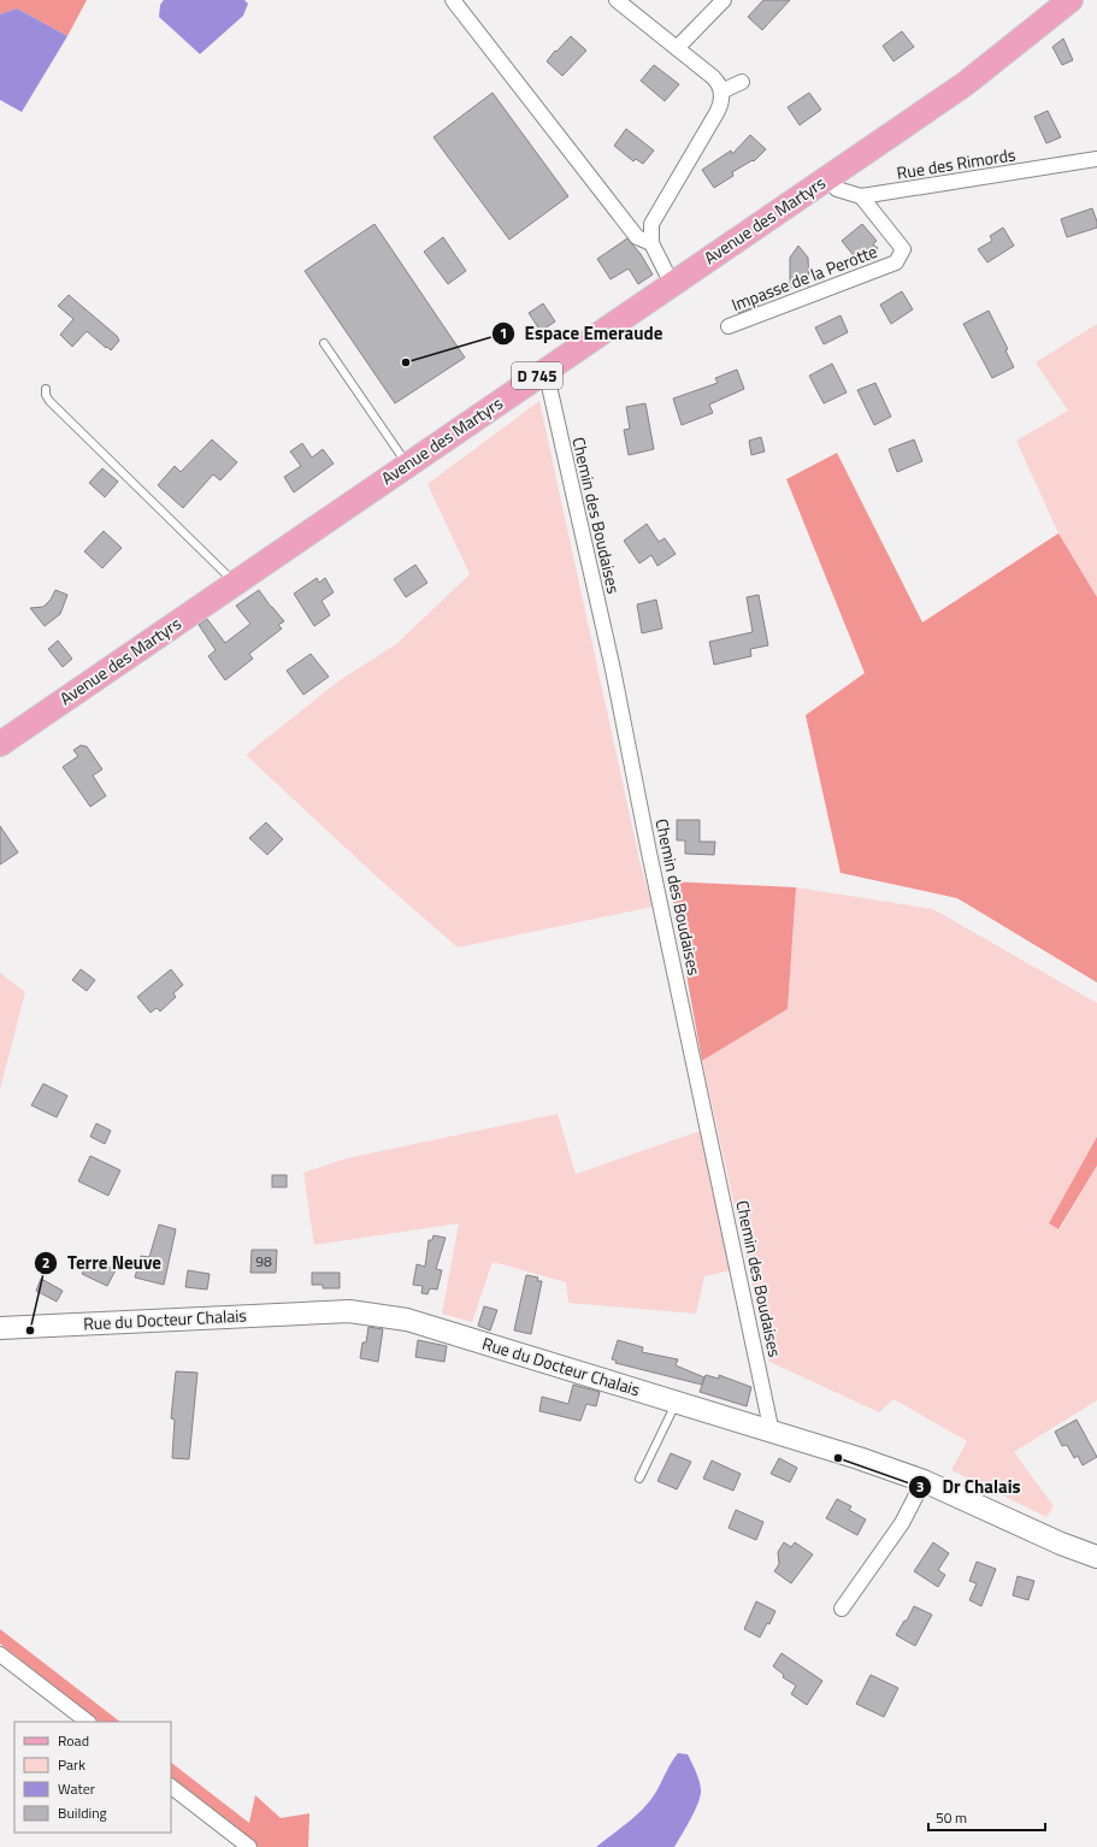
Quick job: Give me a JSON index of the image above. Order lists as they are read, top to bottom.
{
  "streets": {
    "main road": ["Avenue des Martyrs", "D 745", "Rue du Docteur Chalais"],
    "street": ["Rue des Rimords", "Impasse de la Perotte", "Chemin des Boudaises"]
  },
  "crossings": [
    ["Rue des Rimords", "Avenue des Martyrs"],
    ["Rue des Rimords", "Impasse de la Perotte"],
    ["Avenue des Martyrs", "Chemin des Boudaises"],
    ["Chemin des Boudaises", "Rue du Docteur Chalais"]
  ],
  "places": ["Espace Emeraude", "Terre Neuve", "Dr Chalais"],
  "house_numbers": ["98"],
  "legend": [
    "Road",
    "Park",
    "Water",
    "Building"
  ],
  "scale_bar": "50 m"
}
